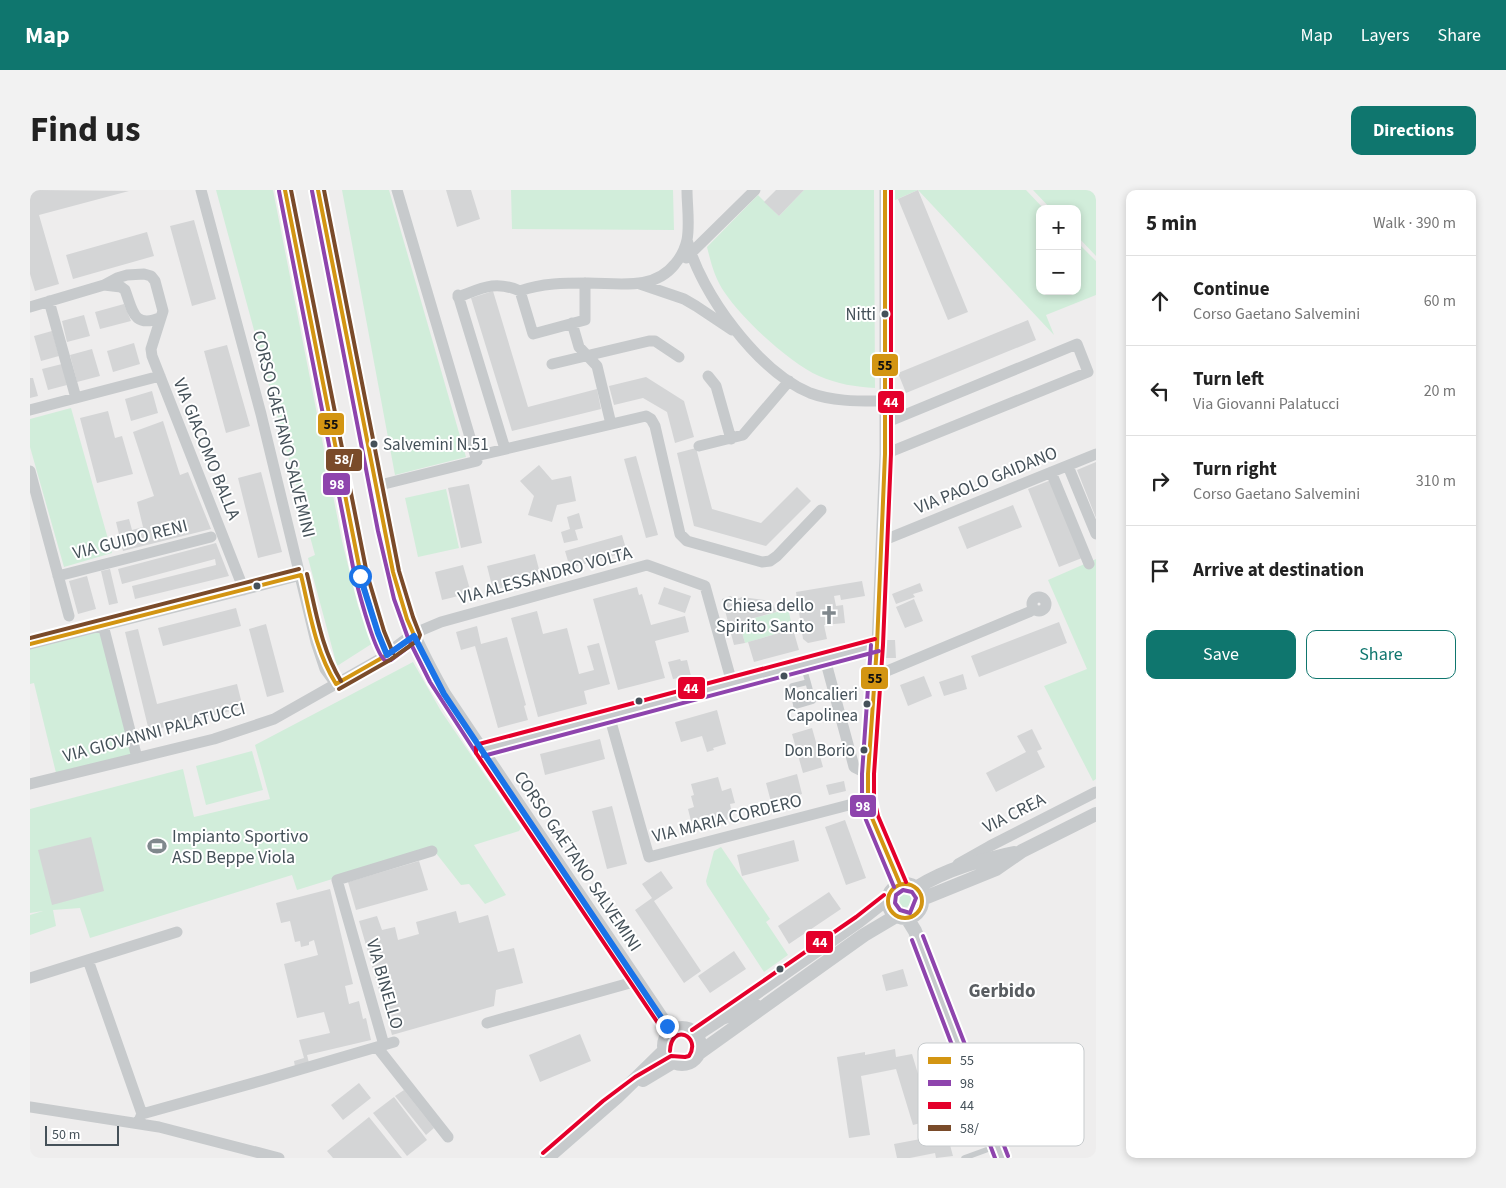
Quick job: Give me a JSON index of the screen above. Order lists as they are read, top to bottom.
{
  "streets": {
    "street": [
      "CORSO GAETANO SALVEMINI",
      "VIA GIACOMO BALLA",
      "VIA PAOLO GAIDANO",
      "VIA GUIDO RENI",
      "VIA ALESSANDRO VOLTA",
      "VIA GIOVANNI PALATUCCI",
      "VIA CREA",
      "VIA MARIA CORDERO",
      "VIA BINELLO"
    ]
  },
  "crossings": [
    ["CORSO GAETANO SALVEMINI", "VIA ALESSANDRO VOLTA"],
    ["CORSO GAETANO SALVEMINI", "VIA GIOVANNI PALATUCCI"],
    ["VIA ALESSANDRO VOLTA", "VIA GIOVANNI PALATUCCI"]
  ],
  "districts": ["Gerbido"],
  "places": {
    "other": [
      "Nitti",
      "Salvemini N.51",
      "Moncalieri Capolinea",
      "Don Borio"
    ],
    "church": ["Chiesa dello Spirito Santo"],
    "sports": ["Impianto Sportivo ASD Beppe Viola"]
  },
  "lines": [
    "transit line 55",
    "transit line 44",
    "transit line 58/",
    "transit line 98"
  ],
  "legend": [
    "55",
    "98",
    "44",
    "58/"
  ],
  "scale_bar": "50 m",
  "page": {
    "header": "Map",
    "nav": ["Map", "Layers", "Share"],
    "title": "Find us",
    "buttons": [
      "Directions",
      ["Save", "Share"]
    ],
    "heading": ["5 min", "Walk · 390 m"],
    "map_buttons": ["+", "−"],
    "list": [
      ["Continue", "Corso Gaetano Salvemini", "60 m"],
      ["Turn left", "Via Giovanni Palatucci", "20 m"],
      ["Turn right", "Corso Gaetano Salvemini", "310 m"],
      "Arrive at destination"
    ],
    "scale": "50 m"
  }
}
